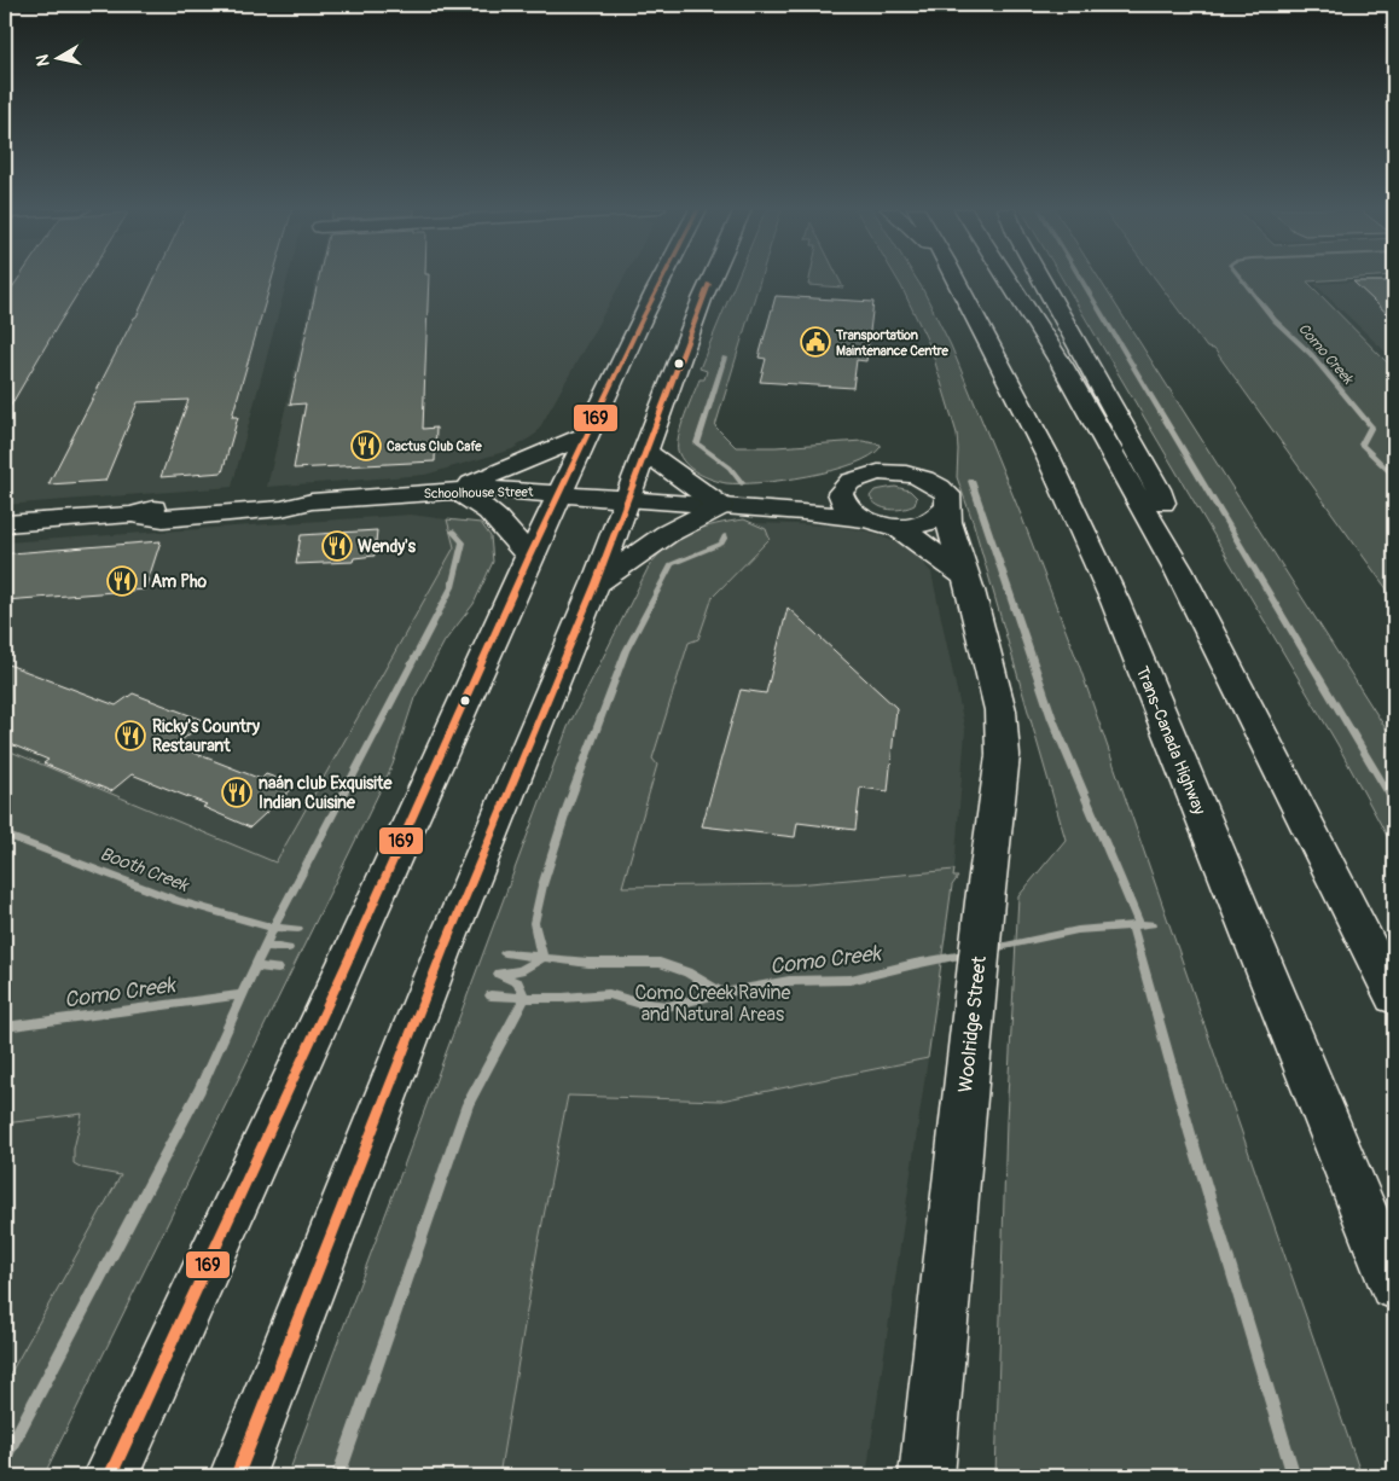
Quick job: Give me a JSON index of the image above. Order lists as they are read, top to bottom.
{
  "streets": {
    "main road": ["Schoolhouse Street", "Trans-Canada Highway", "Woolridge Street"]
  },
  "crossings": [
    ["Schoolhouse Street", "Woolridge Street"]
  ],
  "water": ["Como Creek", "Booth Creek"],
  "parks": ["Como Creek Ravine and Natural Areas"],
  "places": {
    "public building": ["Transportation Maintenance Centre"],
    "restaurant": [
      "Cactus Club Cafe",
      "Wendy's",
      "I Am Pho",
      "Ricky's Country Restaurant",
      "naán club Exquisite Indian Cuisine"
    ]
  },
  "lines": ["transit line 169"],
  "north": "left"
}
